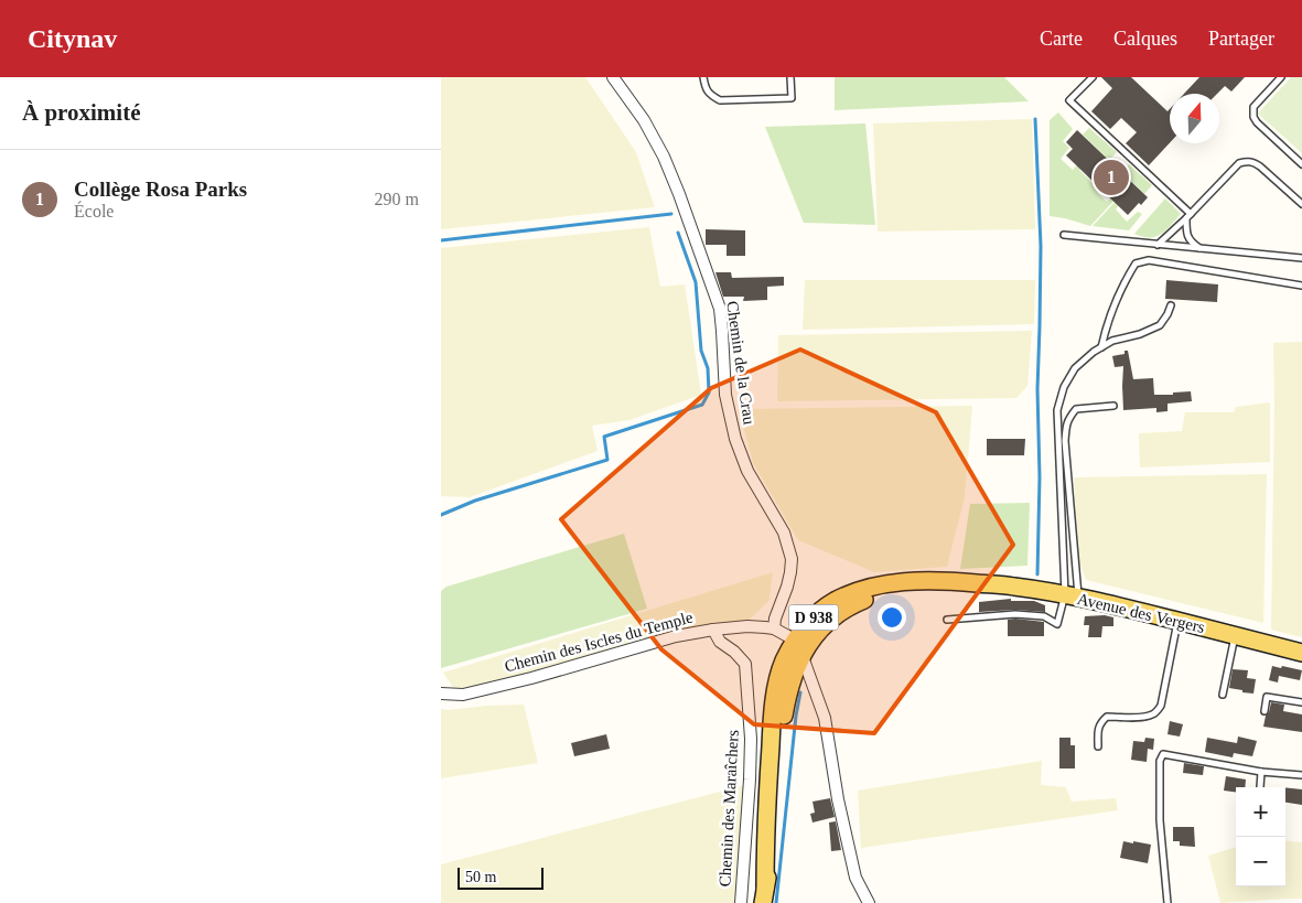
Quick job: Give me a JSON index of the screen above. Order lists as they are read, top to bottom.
{
  "streets": {
    "main road": ["Avenue des Vergers", "D 938"],
    "street": ["Chemin de la Crau", "Chemin des Iscles du Temple", "Chemin des Maraîchers"]
  },
  "crossings": [
    ["Chemin de la Crau", "Chemin des Iscles du Temple"],
    ["Avenue des Vergers", "D 938"],
    ["D 938", "Chemin des Iscles du Temple"],
    ["Chemin des Iscles du Temple", "Chemin des Maraîchers"]
  ],
  "scale_bar": "50 m",
  "north": "top",
  "page": {
    "header": "Citynav",
    "nav": ["Carte", "Calques", "Partager"],
    "heading": "À proximité",
    "list": [
      {
        "mark": "1",
        "name": "Collège Rosa Parks",
        "note": "École",
        "value": "290 m"
      }
    ],
    "pins": "1",
    "map_buttons": ["+", "−"],
    "scale": "50 m"
  }
}
